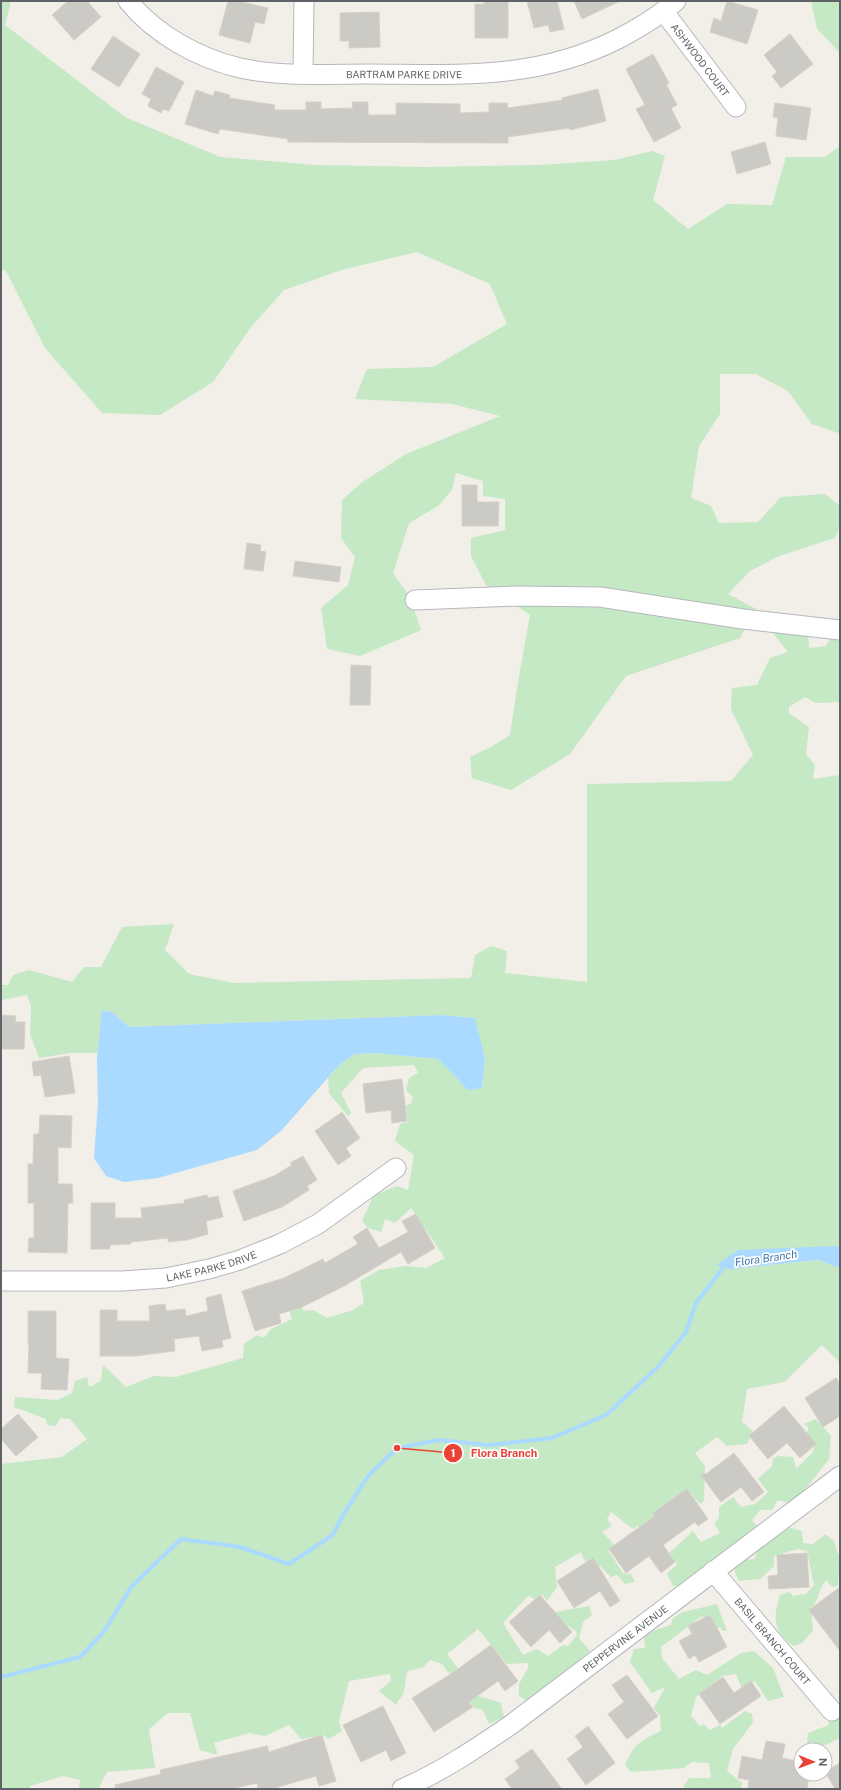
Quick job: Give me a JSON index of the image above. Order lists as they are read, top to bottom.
{
  "streets": {
    "street": [
      "ASHWOOD COURT",
      "BARTRAM PARKE DRIVE",
      "LAKE PARKE DRIVE",
      "PEPPERVINE AVENUE",
      "BASIL BRANCH COURT"
    ]
  },
  "crossings": [
    ["ASHWOOD COURT", "BARTRAM PARKE DRIVE"],
    ["PEPPERVINE AVENUE", "BASIL BRANCH COURT"]
  ],
  "water": ["Flora Branch"],
  "places": ["Flora Branch"],
  "north": "right"
}
